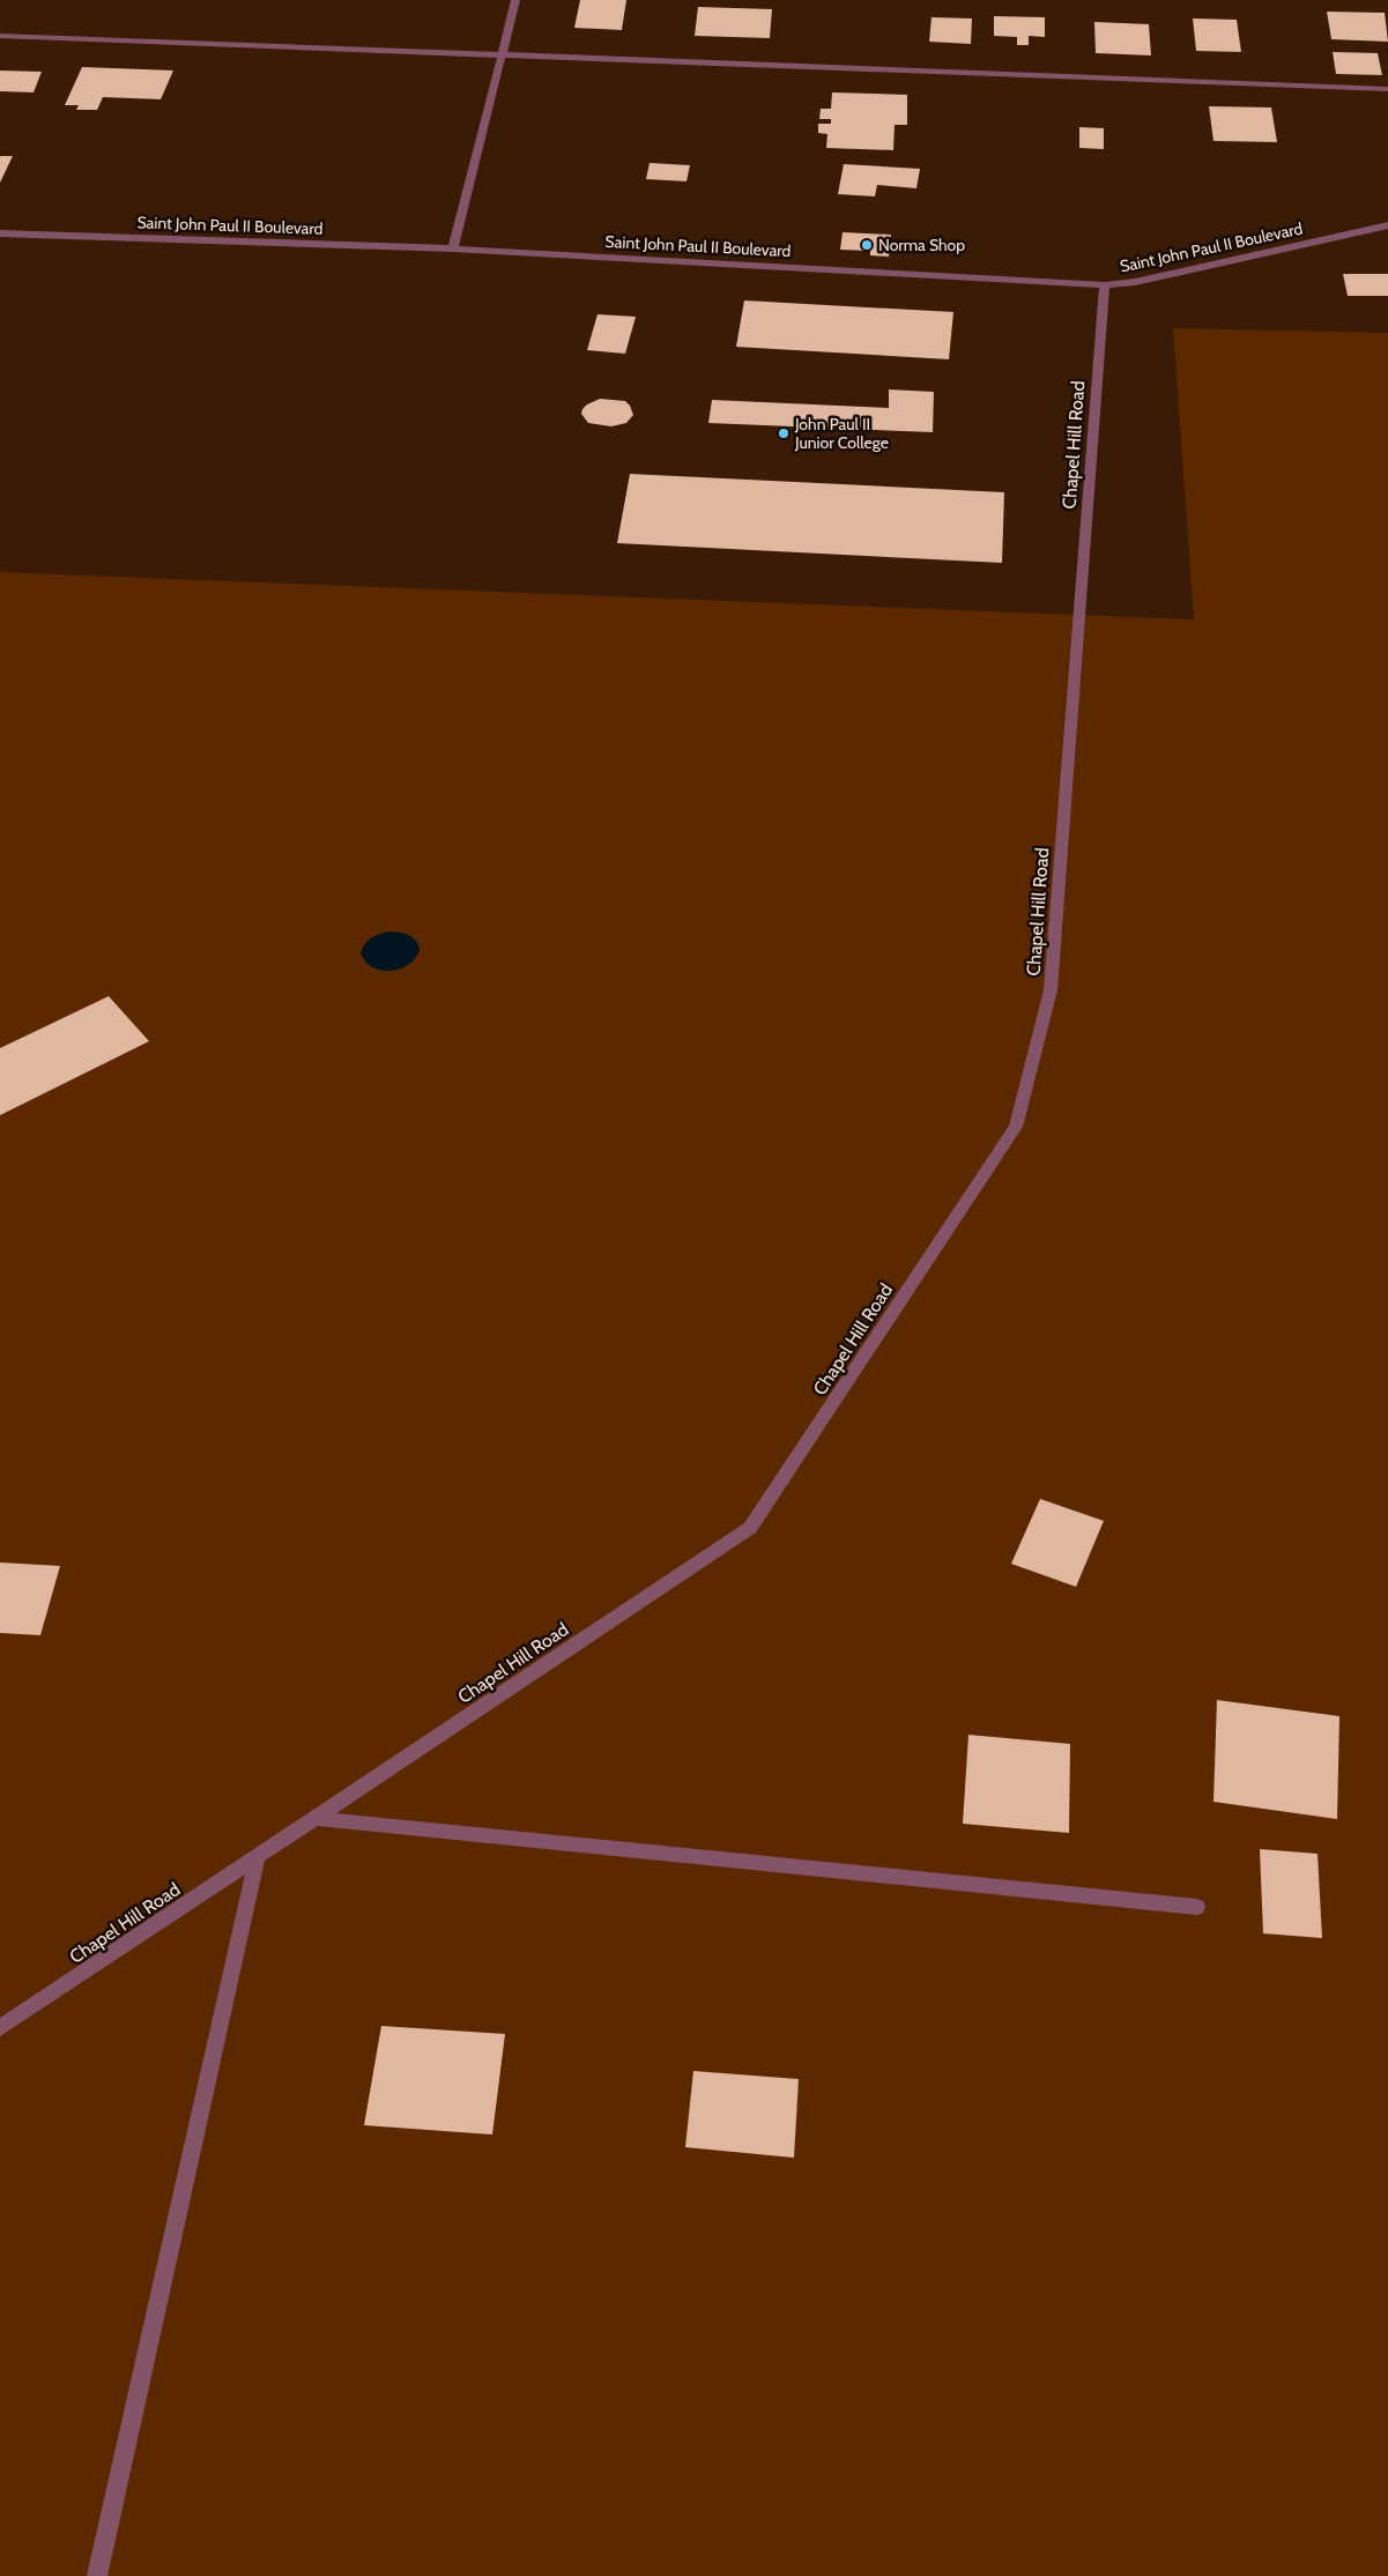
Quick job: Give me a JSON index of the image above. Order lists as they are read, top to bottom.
{
  "streets": {
    "street": ["Saint John Paul II Boulevard", "Chapel Hill Road"]
  },
  "crossings": [
    ["Saint John Paul II Boulevard", "Chapel Hill Road"]
  ],
  "places": ["Norma Shop", "John Paul II Junior College"]
}
